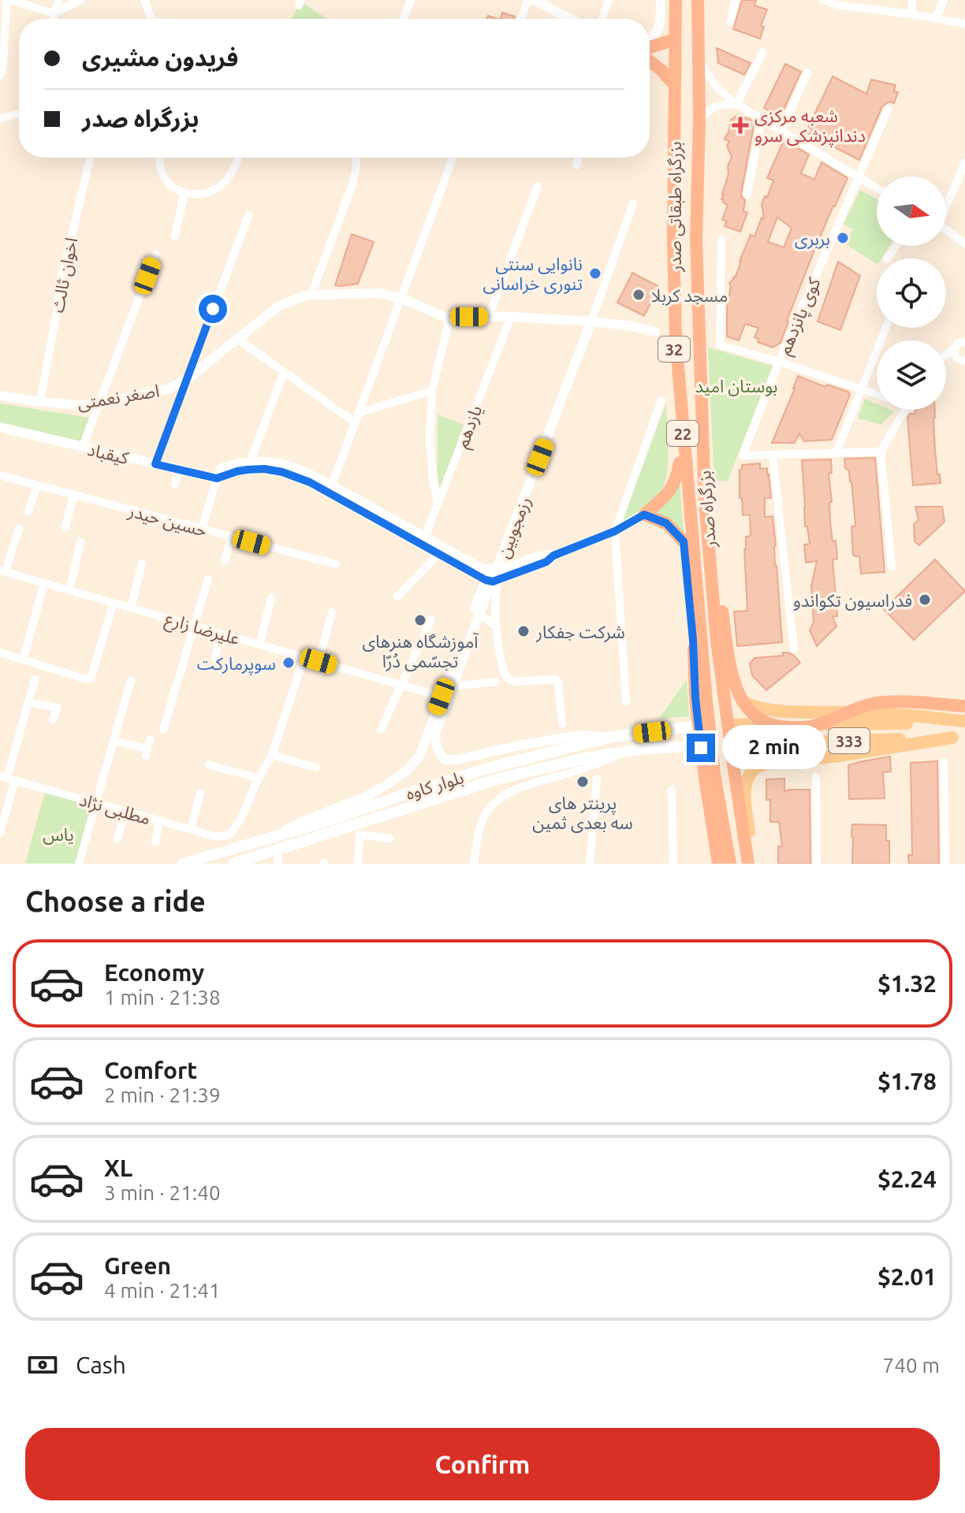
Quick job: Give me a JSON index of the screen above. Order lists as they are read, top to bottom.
{
  "streets": {
    "highway": [
      "بزرگراه طبقاتی صدر",
      "32",
      "22",
      "بزرگراه صدر"
    ],
    "main road": ["333", "بلوار کاوه"],
    "street": [
      "اخوان ثالث",
      "کوی پانزدهم",
      "اصغر نعمتی",
      "یازدهم",
      "کیقباد",
      "حسین حیدر",
      "رزمجوبین",
      "علیرضا زارع",
      "مطلبی نژاد"
    ]
  },
  "crossings": [
    ["بزرگراه طبقاتی صدر", "بزرگراه صدر"],
    ["اخوان ثالث", "اصغر نعمتی"],
    ["اصغر نعمتی", "یازدهم"],
    ["اصغر نعمتی", "رزمجوبین"],
    ["رزمجوبین", "علیرضا زارع"],
    ["رزمجوبین", "بلوار کاوه"]
  ],
  "parks": ["بوستان امید", "یاس"],
  "places": {
    "health": ["شعبه مرکزی دندانپزشکی سرو"],
    "other": [
      "بربری",
      "نانوایی سنتی تنوری خراسانی",
      "مسجد کربلا",
      "فدراسیون تکواندو",
      "آموزشگاه هنرهای تجسّمی دُرّا",
      "شرکت جفکار",
      "سوپرمارکت",
      "پرینتر های سه بعدی ثمین"
    ]
  },
  "north": "right",
  "page": {
    "banner": ["فریدون مشیری", "بزرگراه صدر"],
    "bubble": "2 min",
    "heading": "Choose a ride",
    "list": [
      {
        "name": "Economy",
        "note": "1 min · 21:38",
        "value": "$1.32"
      },
      {
        "name": "Comfort",
        "note": "2 min · 21:39",
        "value": "$1.78"
      },
      {
        "name": "XL",
        "note": "3 min · 21:40",
        "value": "$2.24"
      },
      {
        "name": "Green",
        "note": "4 min · 21:41",
        "value": "$2.01"
      }
    ],
    "pay": ["Cash", "740 m"],
    "buttons": "Confirm"
  }
}
